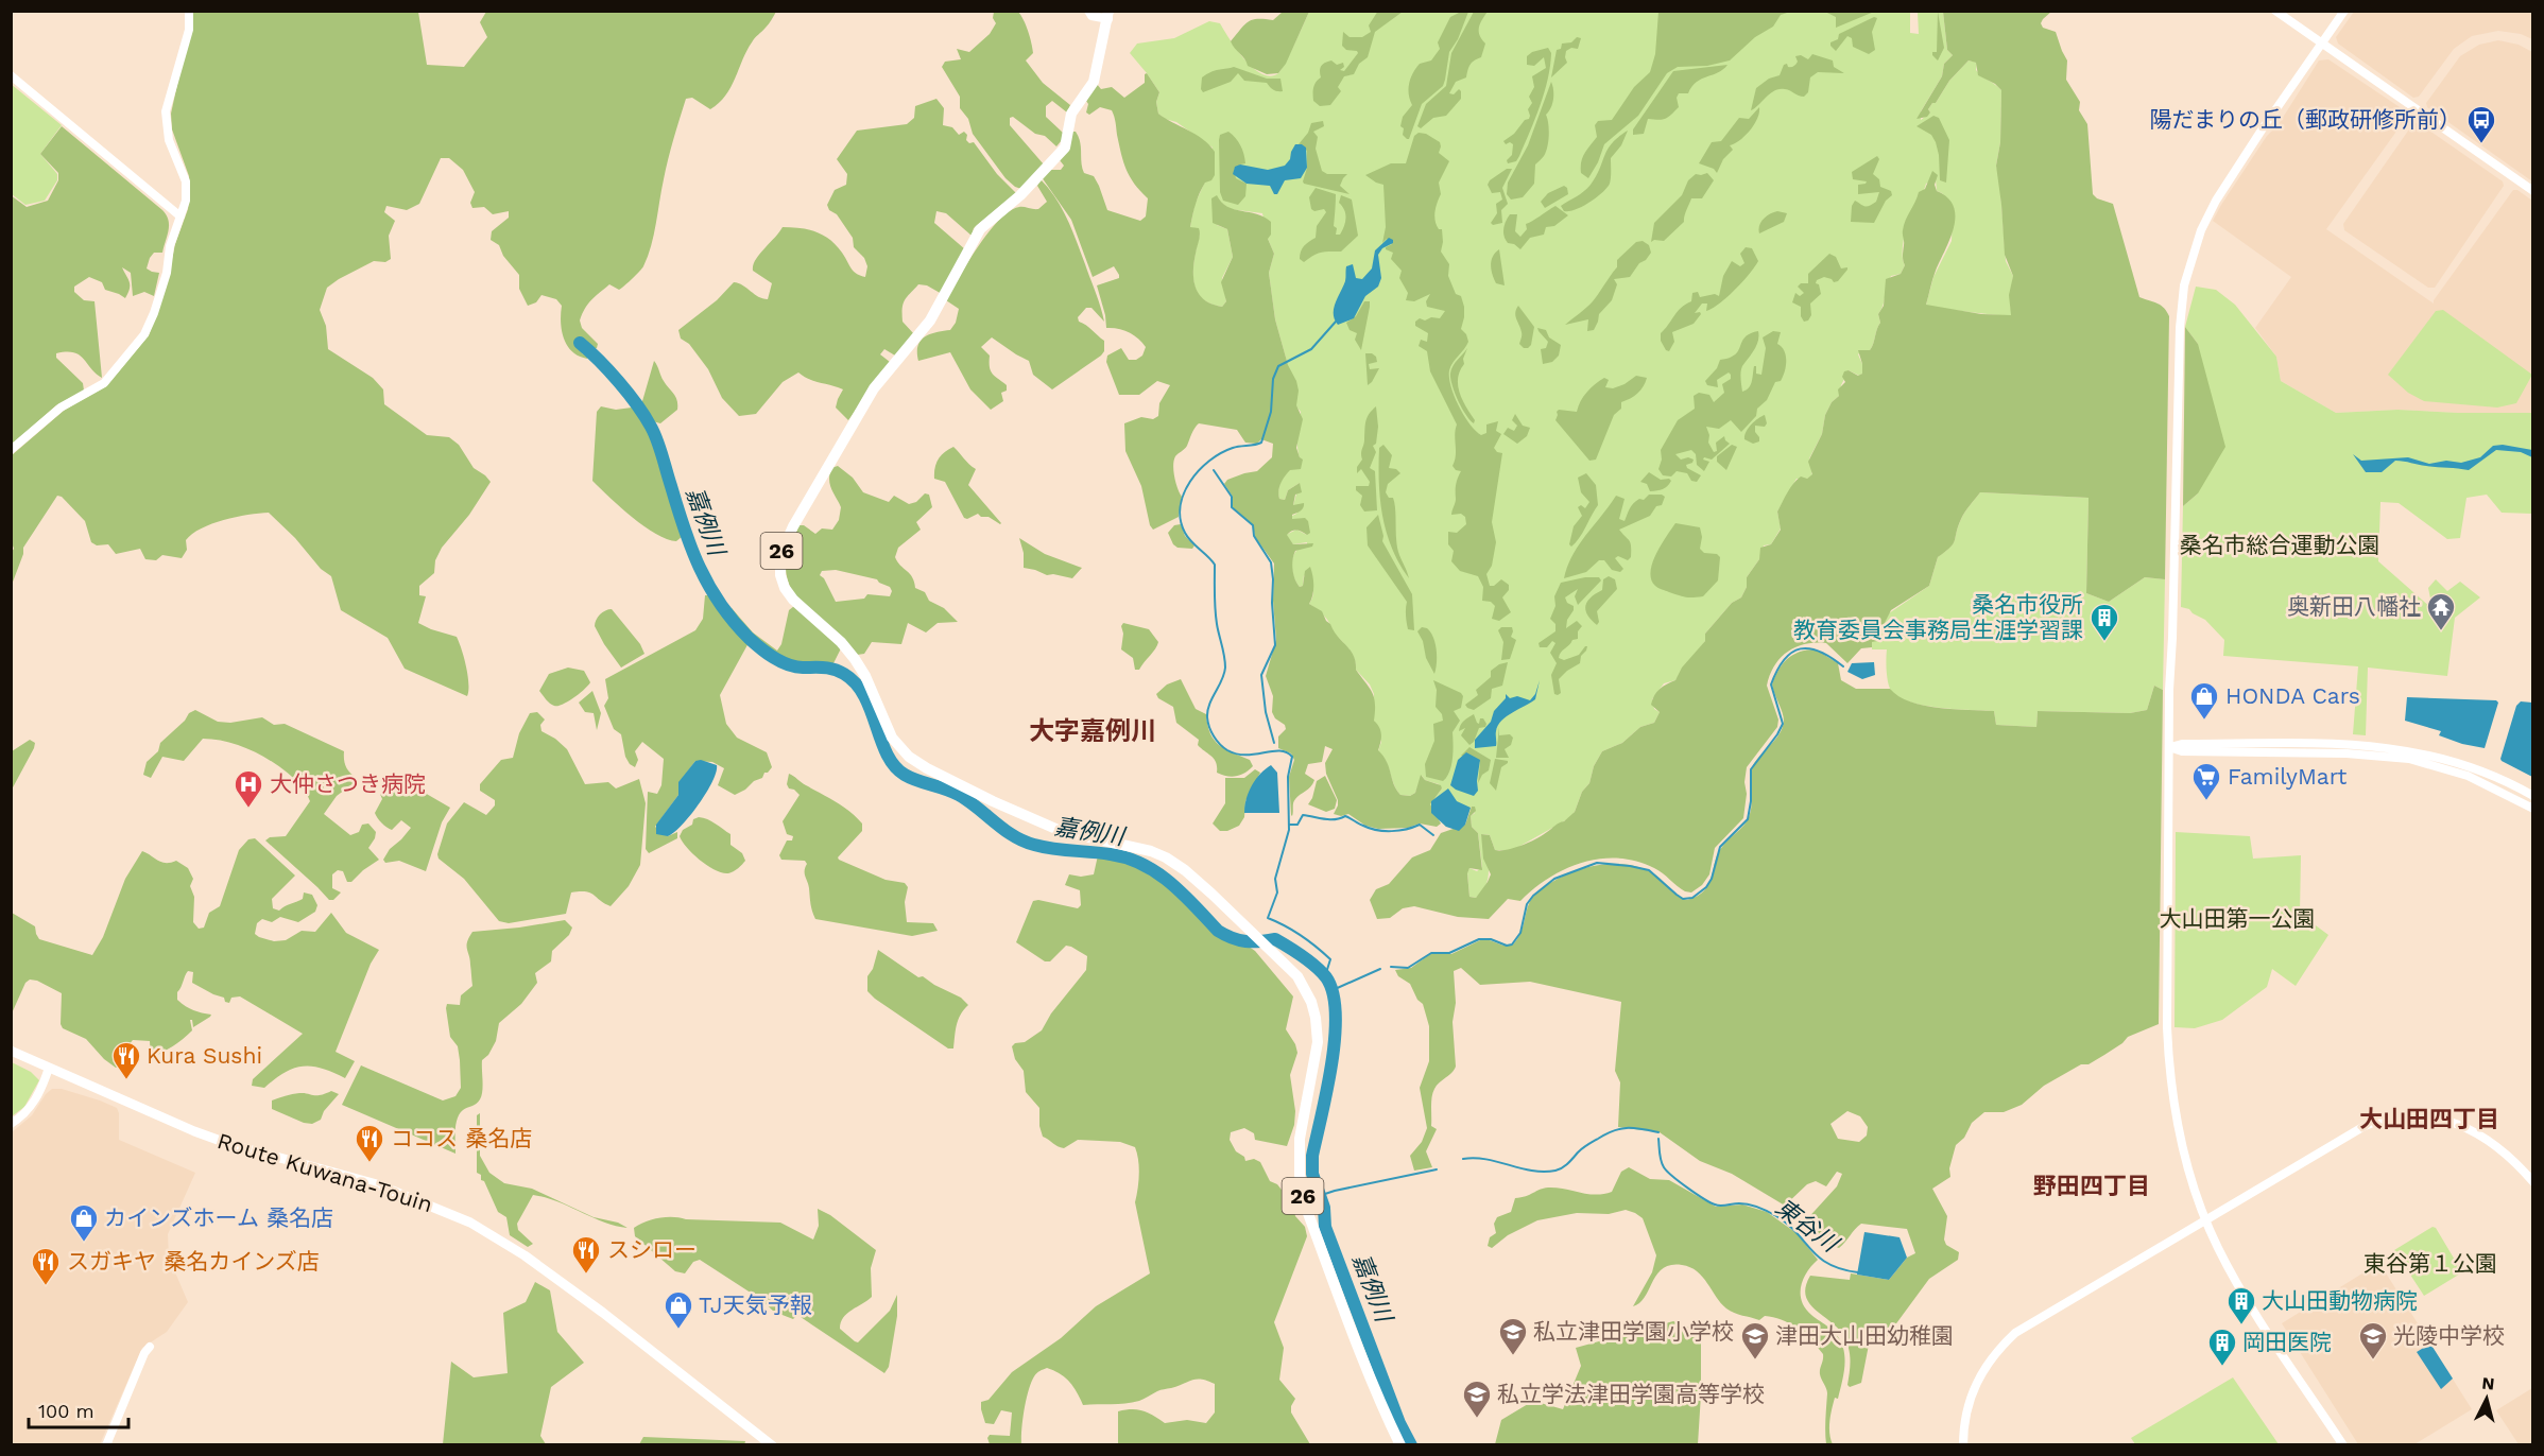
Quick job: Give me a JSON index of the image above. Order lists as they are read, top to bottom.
{
  "streets": {
    "main road": ["26", "Route Kuwana-Touin"]
  },
  "districts": ["大字嘉例川", "大山田四丁目", "野田四丁目"],
  "water": ["嘉例川", "東谷川"],
  "parks": ["桑名市総合運動公園", "大山田第一公園", "東谷第１公園"],
  "places": {
    "bus stop": ["陽だまりの丘（郵政研修所前）"],
    "temple": ["奥新田八幡社"],
    "building": ["桑名市役所 教育委員会事務局生涯学習課", "大山田動物病院", "岡田医院"],
    "shop": ["HONDA Cars", "カインズホーム 桑名店", "TJ天気予報"],
    "supermarket": ["FamilyMart"],
    "hospital": ["大仲さつき病院"],
    "restaurant": [
      "Kura Sushi",
      "ココス 桑名店",
      "スシロー",
      "スガキヤ 桑名カインズ店"
    ],
    "school or university": [
      "私立津田学園小学校",
      "津田大山田幼稚園",
      "光陵中学校",
      "私立学法津田学園高等学校"
    ]
  },
  "scale_bar": "100 m",
  "north": "top"
}
